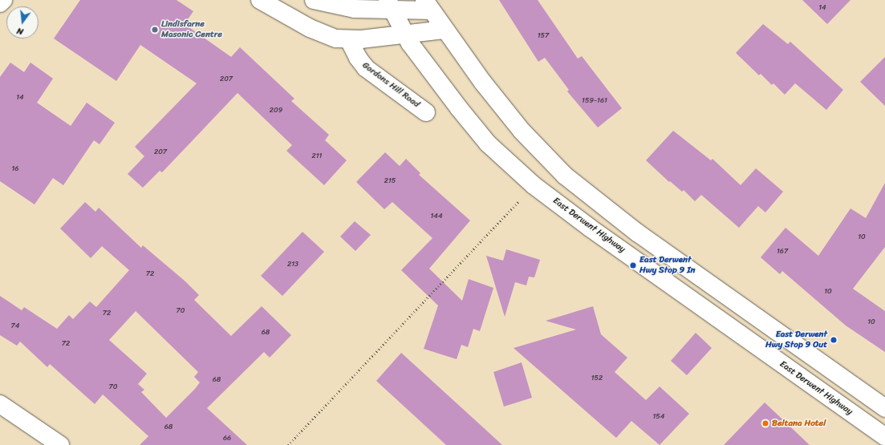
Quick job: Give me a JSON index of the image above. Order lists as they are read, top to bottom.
{
  "streets": {
    "main road": ["Gordons Hill Road", "East Derwent Highway"]
  },
  "places": [
    "Lindisfarne Masonic Centre",
    "East Derwent Hwy Stop 9 In",
    "East Derwent Hwy Stop 9 Out",
    "Beltana Hotel"
  ],
  "house_numbers": [
    "14",
    "157",
    "207",
    "14",
    "159-161",
    "209",
    "207",
    "211",
    "16",
    "215",
    "144",
    "10",
    "167",
    "213",
    "72",
    "10",
    "70",
    "72",
    "10",
    "74",
    "68",
    "72",
    "152",
    "68",
    "70",
    "154",
    "68",
    "66"
  ],
  "north": "bottom"
}
